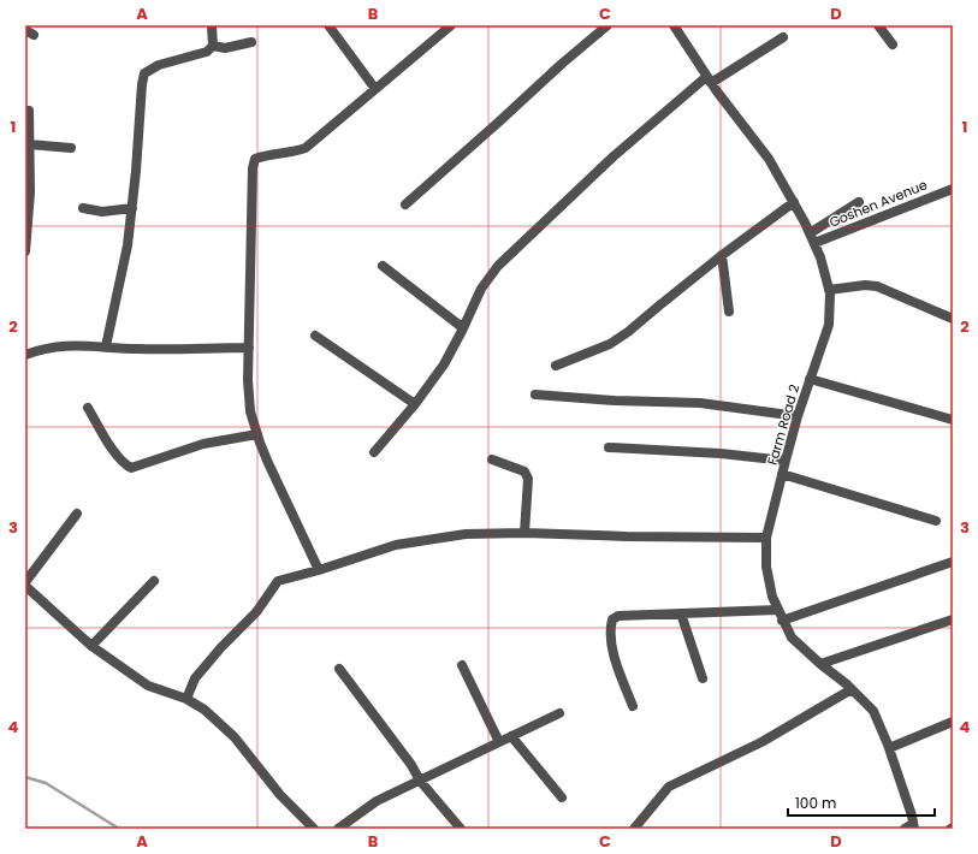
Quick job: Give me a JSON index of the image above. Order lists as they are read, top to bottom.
{
  "streets": {
    "street": ["Goshen Avenue", "Farm Road 2"]
  },
  "crossings": [
    ["Goshen Avenue", "Farm Road 2"]
  ],
  "scale_bar": "100 m",
  "grid": {
    "columns": [
      "A",
      "B",
      "C",
      "D"
    ],
    "rows": [
      "1",
      "2",
      "3",
      "4"
    ]
  }
}
